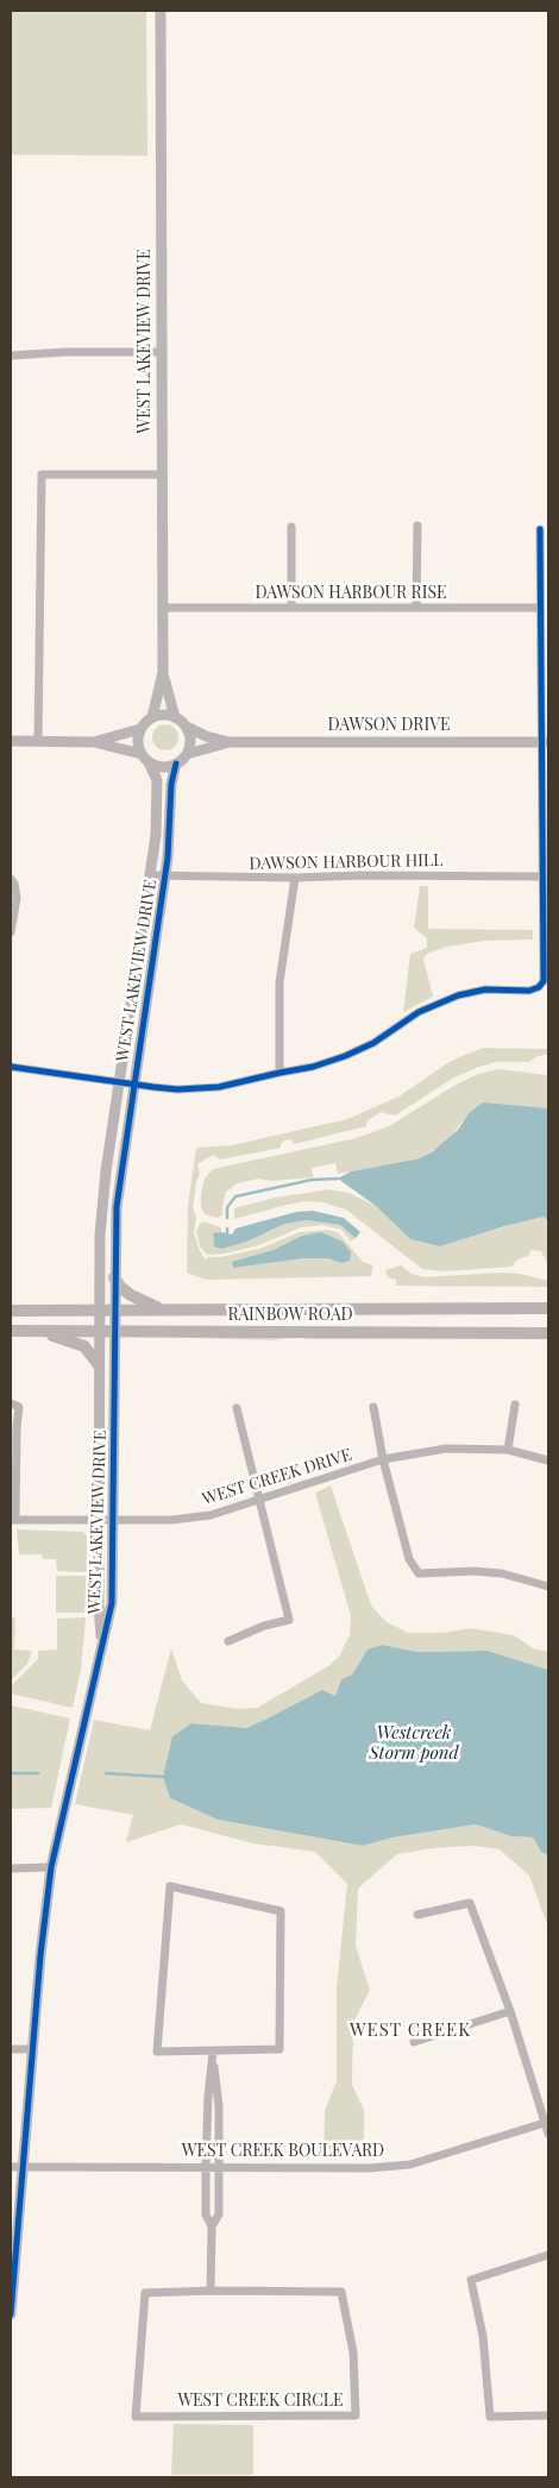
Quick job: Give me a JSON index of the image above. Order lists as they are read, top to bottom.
{
  "streets": {
    "main road": ["RAINBOW ROAD"],
    "street": [
      "WEST LAKEVIEW DRIVE",
      "DAWSON HARBOUR RISE",
      "DAWSON DRIVE",
      "DAWSON HARBOUR HILL",
      "WEST CREEK DRIVE",
      "WEST CREEK BOULEVARD",
      "WEST CREEK CIRCLE"
    ]
  },
  "crossings": [
    ["WEST LAKEVIEW DRIVE", "DAWSON HARBOUR RISE"],
    ["WEST LAKEVIEW DRIVE", "DAWSON DRIVE"],
    ["WEST LAKEVIEW DRIVE", "DAWSON HARBOUR HILL"],
    ["WEST LAKEVIEW DRIVE", "RAINBOW ROAD"],
    ["WEST LAKEVIEW DRIVE", "WEST CREEK DRIVE"],
    ["WEST LAKEVIEW DRIVE", "WEST CREEK BOULEVARD"]
  ],
  "districts": ["WEST CREEK"],
  "water": ["Westcreek Storm pond"]
}
